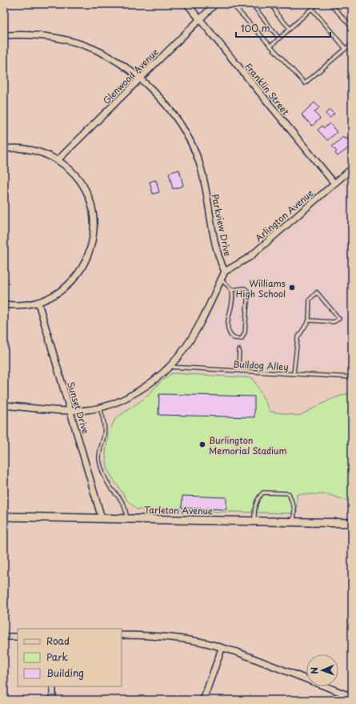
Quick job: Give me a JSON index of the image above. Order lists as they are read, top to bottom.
{
  "streets": {
    "street": [
      "Glenwood Avenue",
      "Franklin Street",
      "Arlington Avenue",
      "Parkview Drive",
      "Sunset Drive",
      "Tarleton Avenue"
    ],
    "lane": ["Bulldog Alley"]
  },
  "crossings": [
    ["Glenwood Avenue", "Franklin Street"],
    ["Glenwood Avenue", "Parkview Drive"],
    ["Franklin Street", "Arlington Avenue"],
    ["Arlington Avenue", "Parkview Drive"],
    ["Sunset Drive", "Tarleton Avenue"]
  ],
  "places": ["Williams High School", "Burlington Memorial Stadium"],
  "legend": ["Road", "Park", "Building"],
  "scale_bar": "100 m",
  "north": "left"
}
